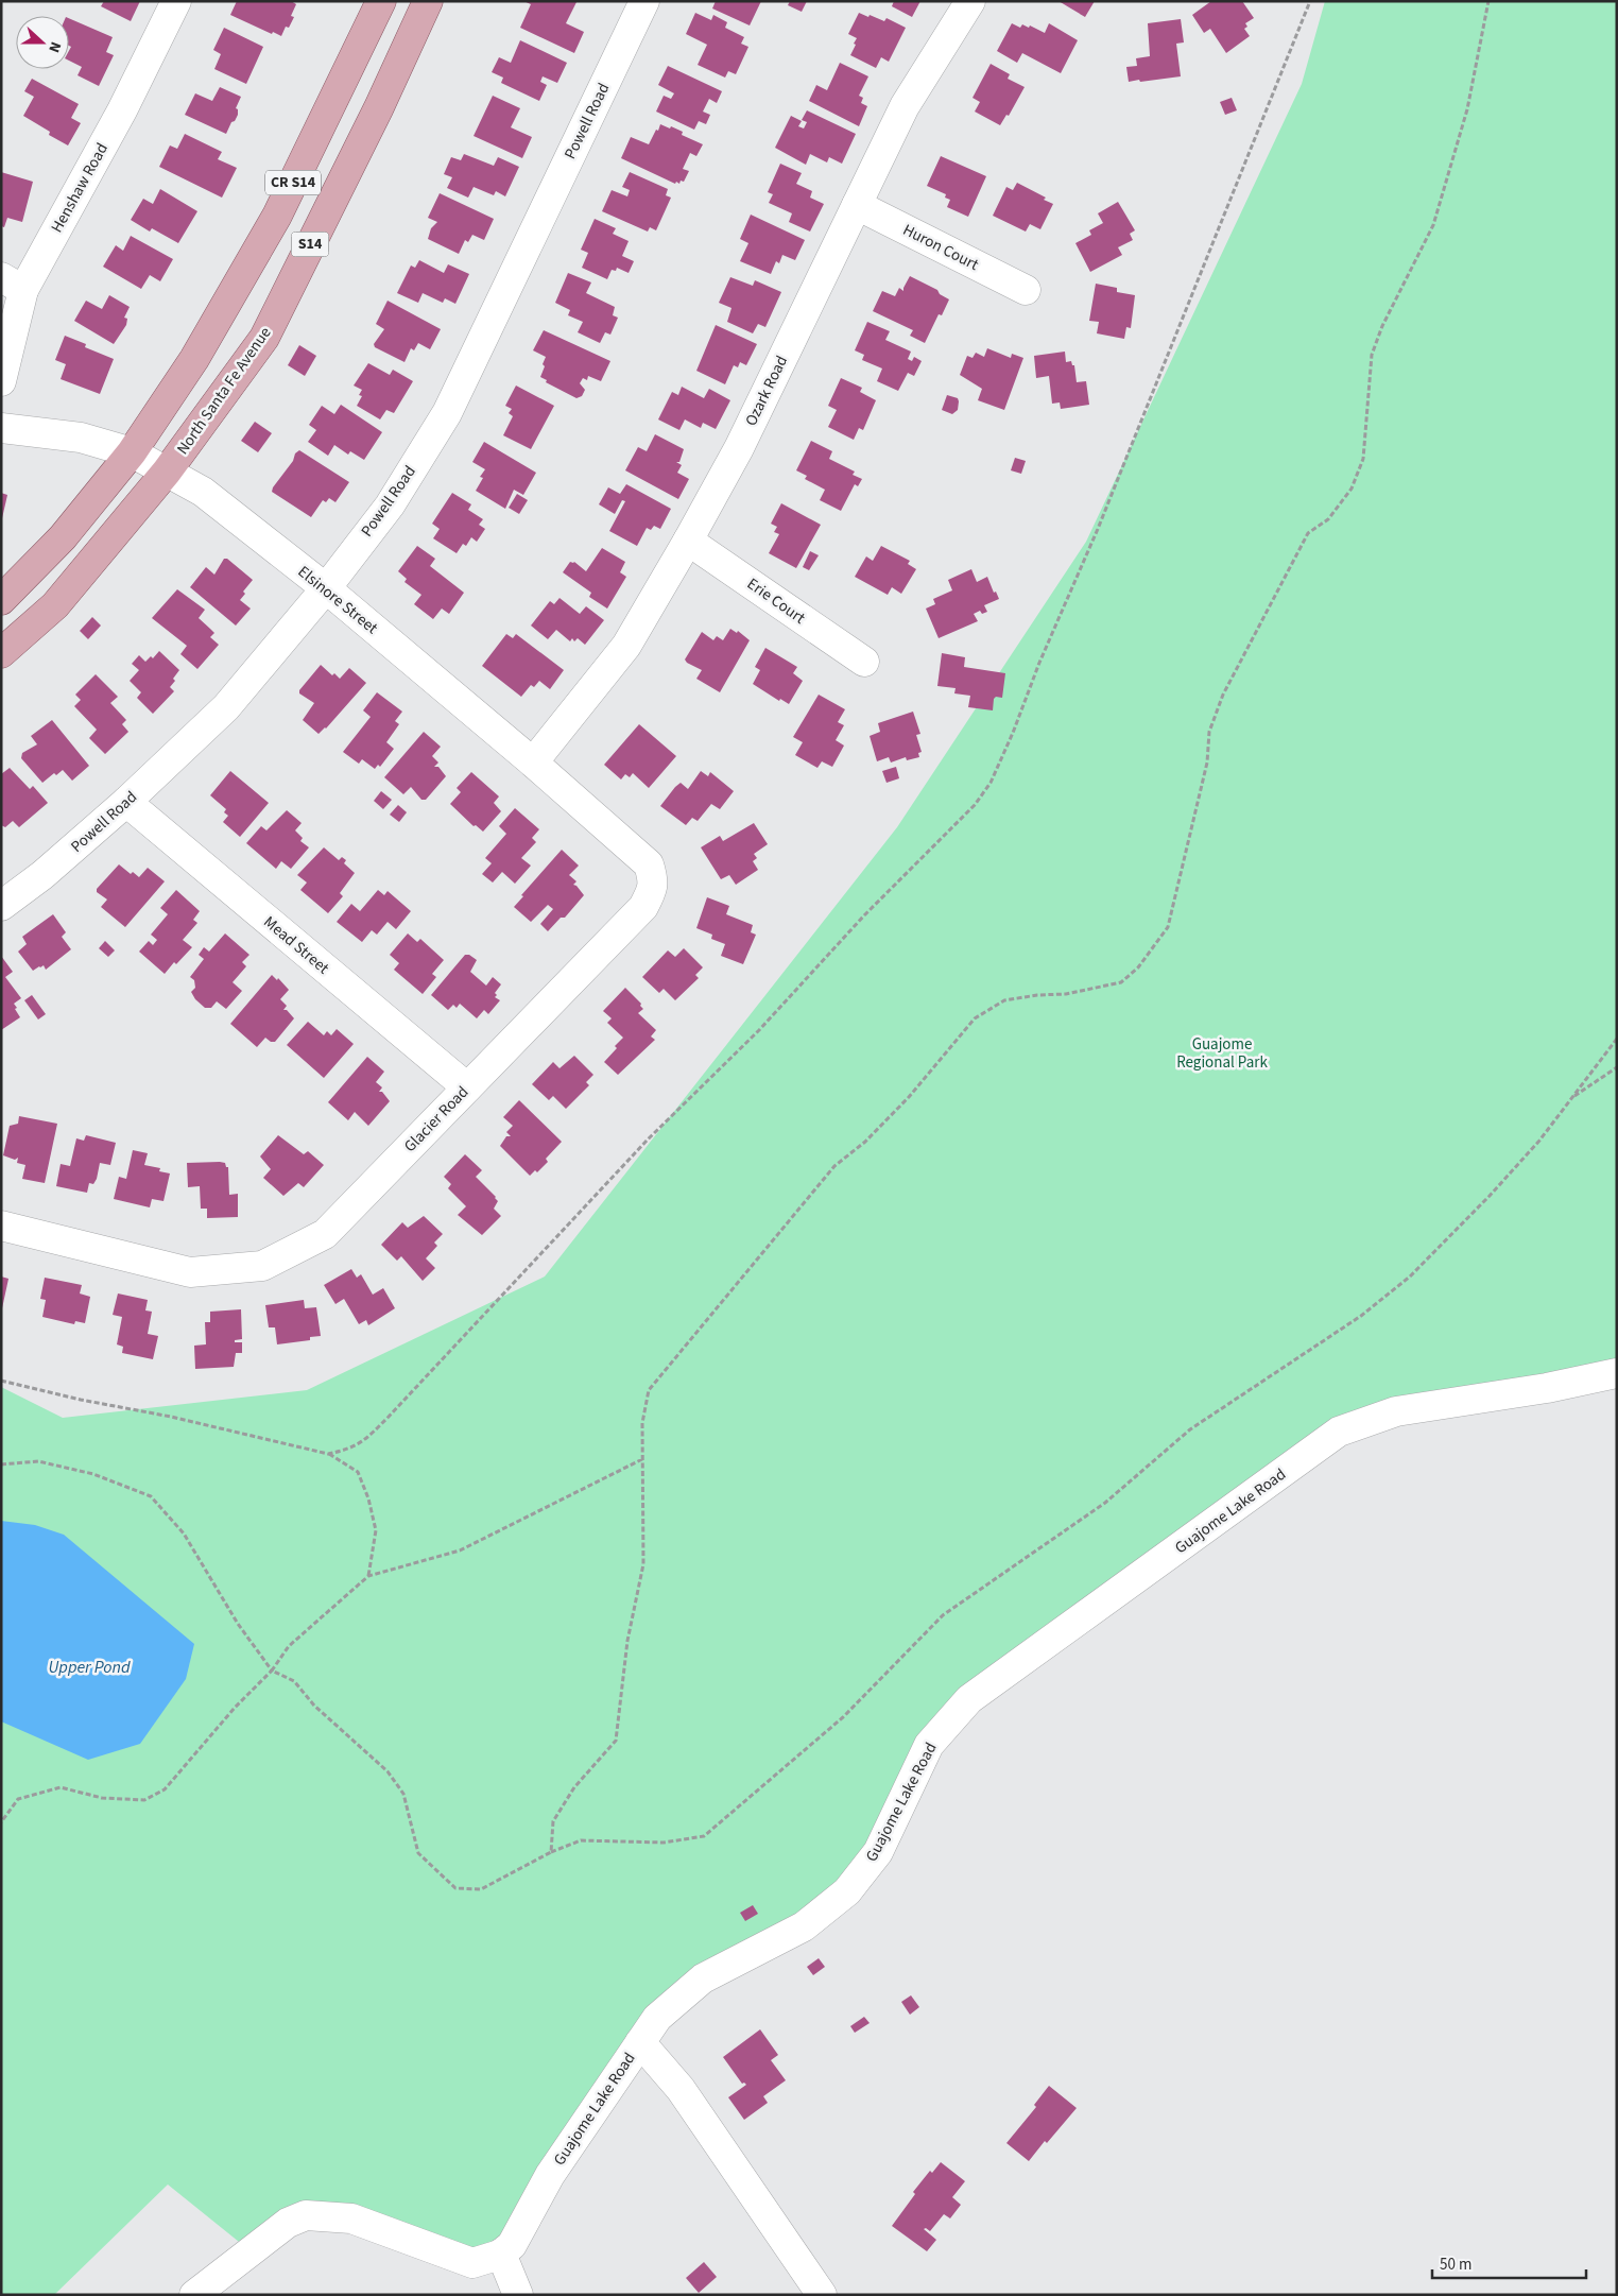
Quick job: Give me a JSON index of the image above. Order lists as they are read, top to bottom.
{
  "streets": {
    "main road": ["CR S14", "S14", "North Santa Fe Avenue"],
    "street": [
      "Powell Road",
      "Henshaw Road",
      "Huron Court",
      "Ozark Road",
      "Elsinore Street",
      "Erie Court",
      "Mead Street",
      "Glacier Road",
      "Guajome Lake Road"
    ]
  },
  "crossings": [
    ["Powell Road", "Elsinore Street"],
    ["Powell Road", "Mead Street"],
    ["CR S14", "Elsinore Street"],
    ["Huron Court", "Ozark Road"],
    ["North Santa Fe Avenue", "Elsinore Street"],
    ["Ozark Road", "Elsinore Street"],
    ["Ozark Road", "Erie Court"],
    ["Ozark Road", "Glacier Road"],
    ["Elsinore Street", "Glacier Road"],
    ["Mead Street", "Glacier Road"]
  ],
  "water": ["Upper Pond"],
  "parks": ["Guajome Regional Park"],
  "scale_bar": "50 m",
  "north": "right"
}
